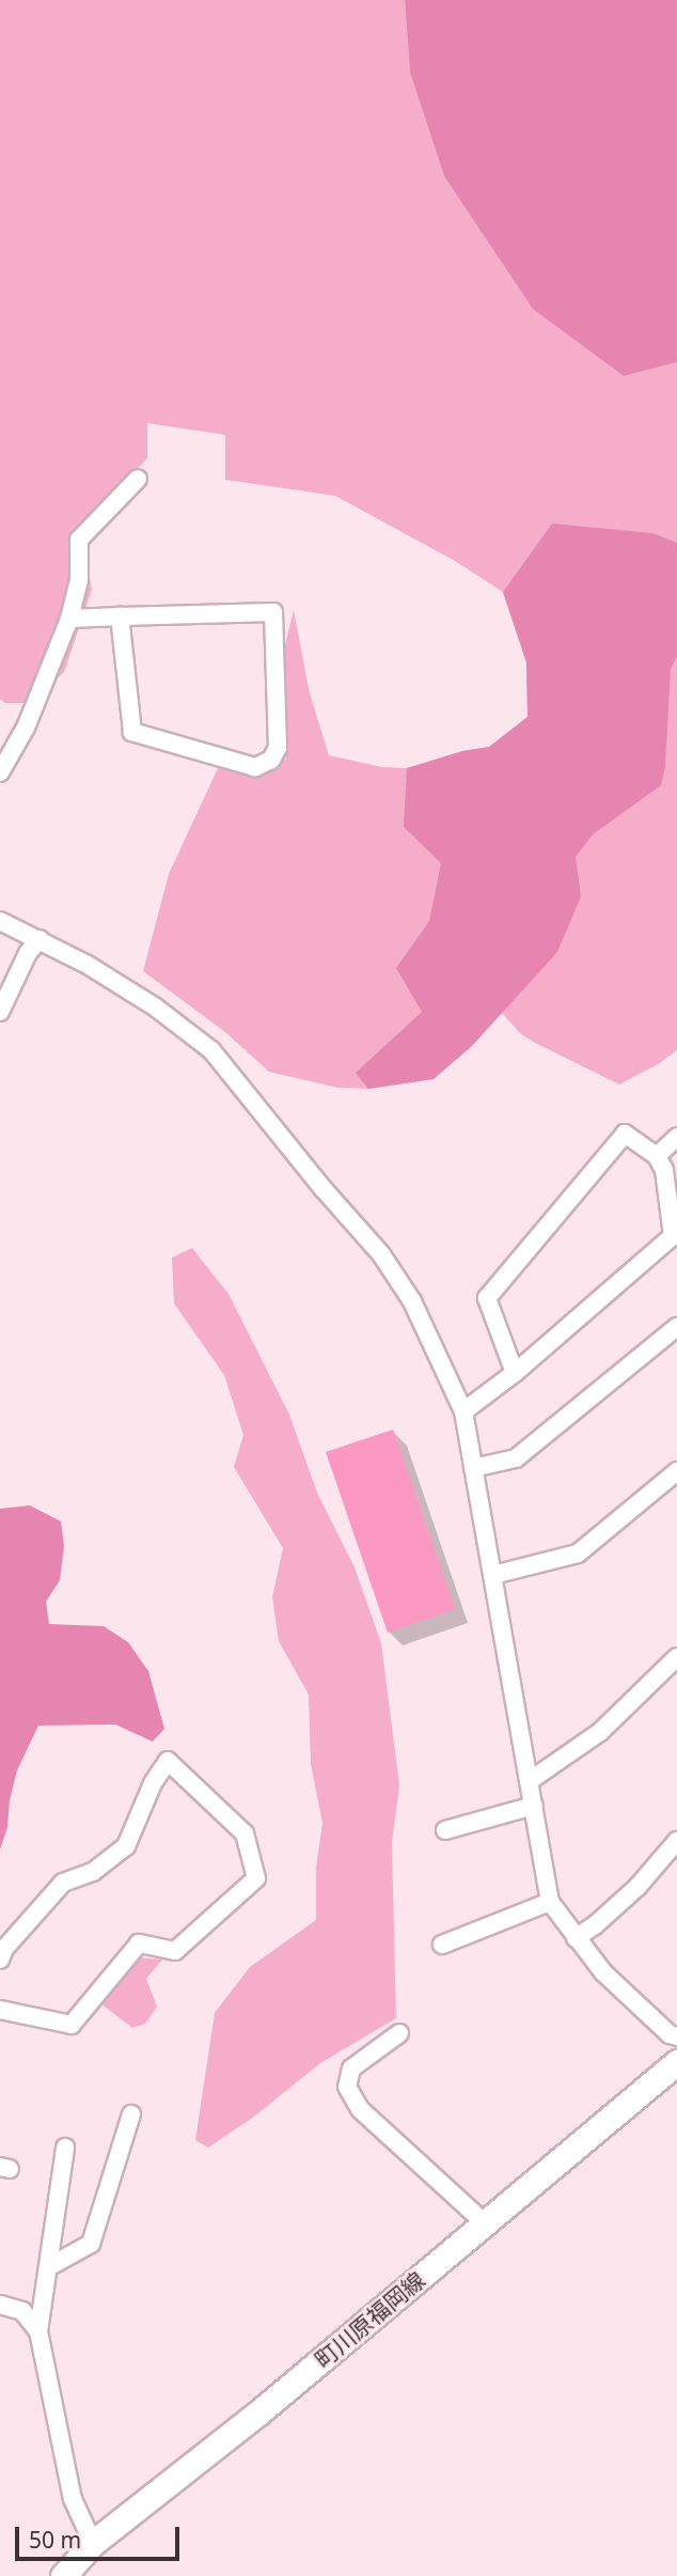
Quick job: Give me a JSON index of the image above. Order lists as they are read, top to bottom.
{
  "streets": {
    "main road": ["町川原福岡線"]
  },
  "scale_bar": "50 m"
}
